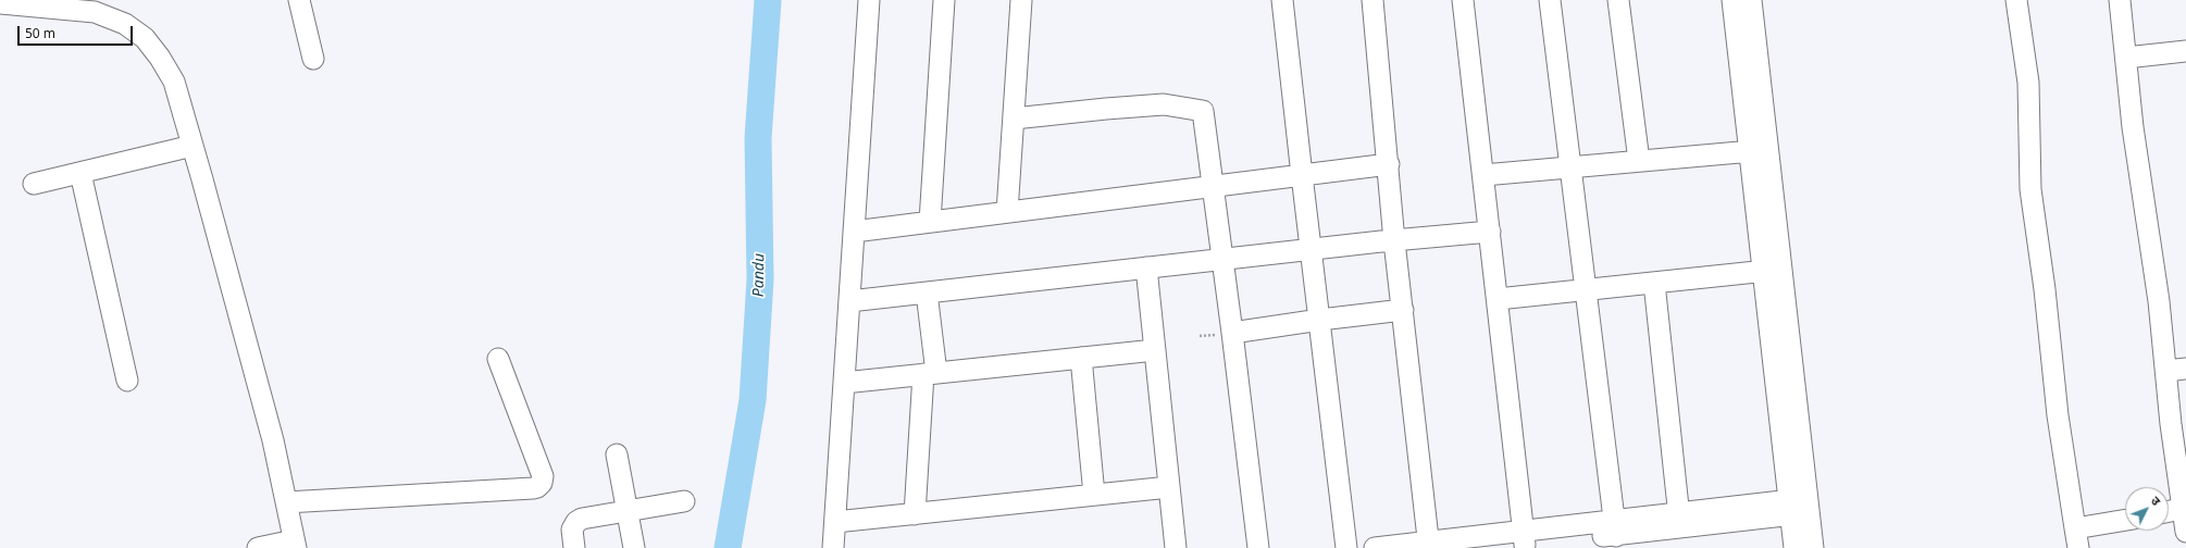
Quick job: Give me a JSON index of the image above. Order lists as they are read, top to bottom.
{
  "water": ["Pandu"],
  "scale_bar": "50 m",
  "north": "top right"
}
